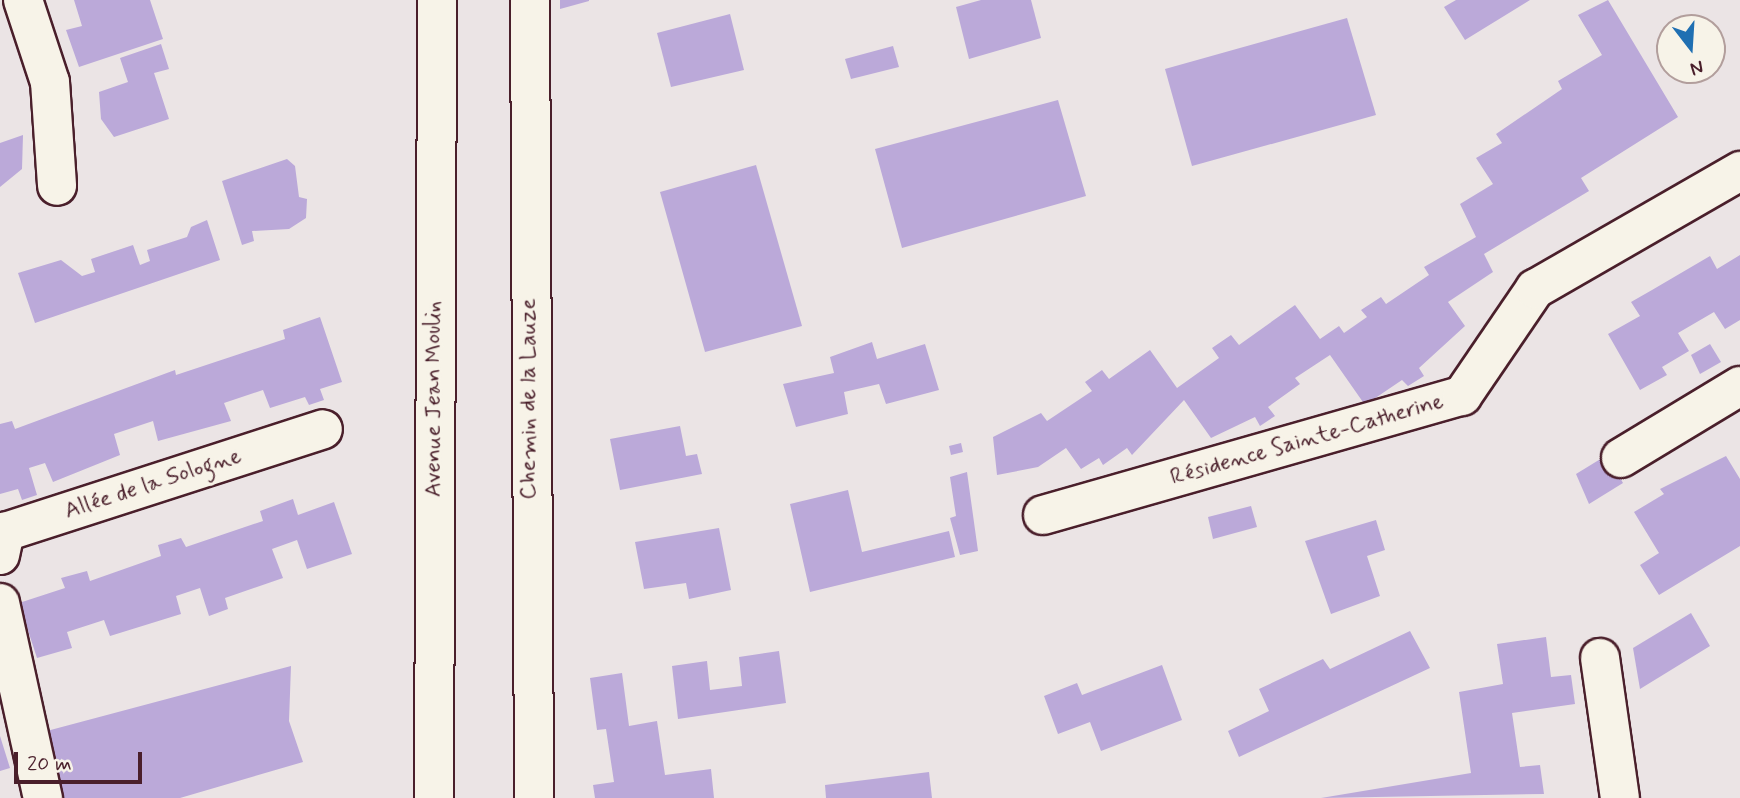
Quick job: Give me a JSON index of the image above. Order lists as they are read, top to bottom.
{
  "streets": {
    "street": [
      "Avenue Jean Moulin",
      "Chemin de la Lauze",
      "Résidence Sainte-Catherine",
      "Allée de la Sologne"
    ]
  },
  "scale_bar": "20 m",
  "north": "bottom"
}
